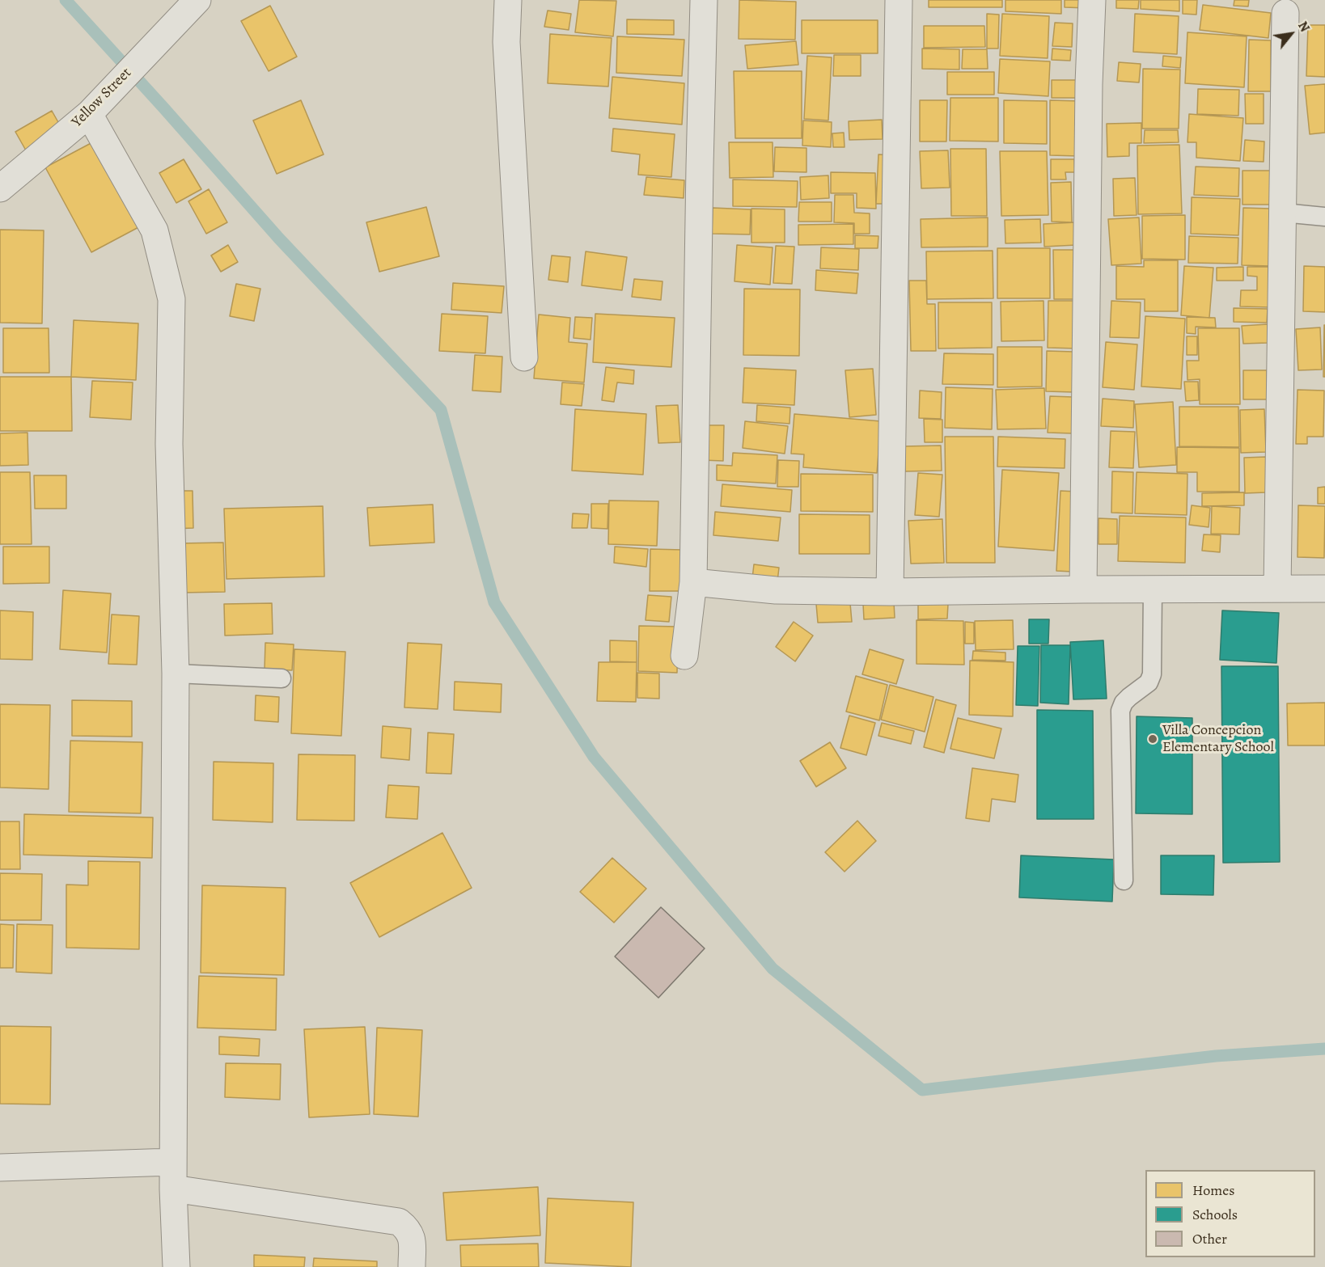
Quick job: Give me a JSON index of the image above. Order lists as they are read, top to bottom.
{
  "streets": {
    "street": ["Yellow Street"]
  },
  "places": ["Villa Concepcion Elementary School"],
  "legend": ["Homes", "Schools", "Other"],
  "north": "top right"
}
